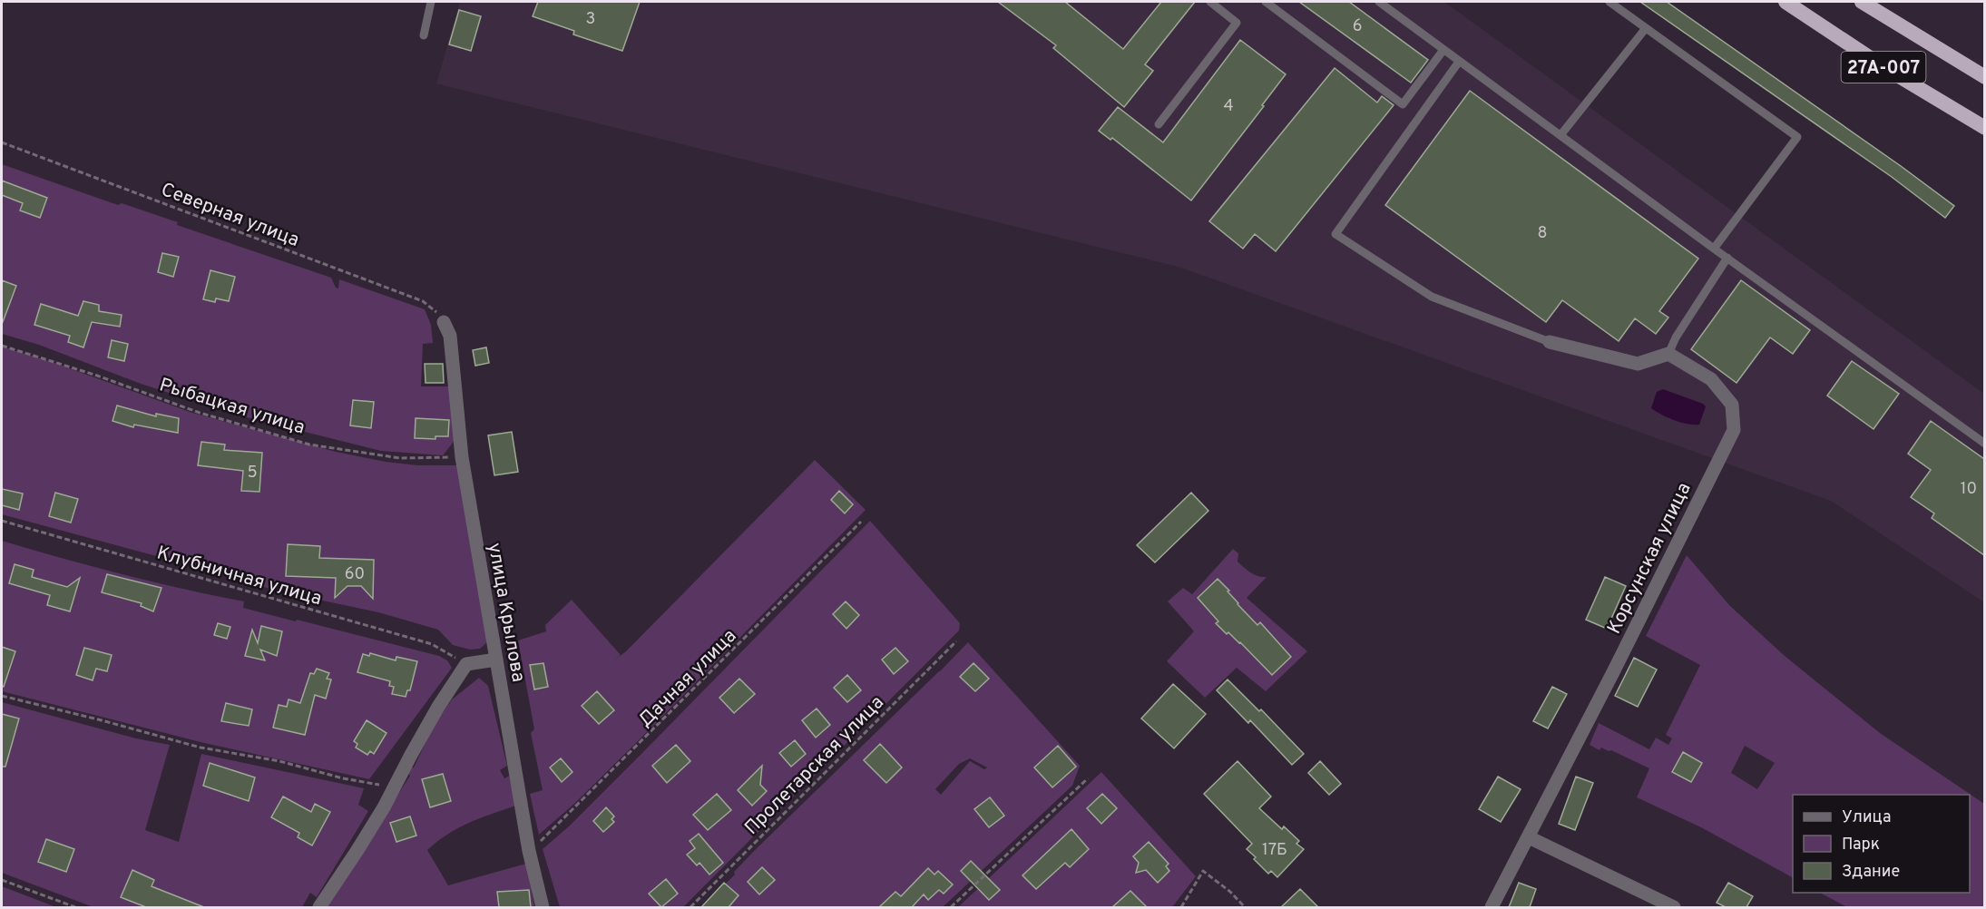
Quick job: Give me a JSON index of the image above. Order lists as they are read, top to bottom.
{
  "streets": {
    "highway": ["27А-007"],
    "street": ["Корсунская улица", "улица Крылова"],
    "path": [
      "Северная улица",
      "Рыбацкая улица",
      "Клубничная улица",
      "Дачная улица",
      "Пролетарская улица"
    ]
  },
  "crossings": [
    ["Северная улица", "улица Крылова"],
    ["Рыбацкая улица", "улица Крылова"],
    ["улица Крылова", "Дачная улица"]
  ],
  "house_numbers": [
    "3",
    "6",
    "4",
    "8",
    "5",
    "10",
    "60",
    "17Б"
  ],
  "legend": ["Улица", "Парк", "Здание"]
}
